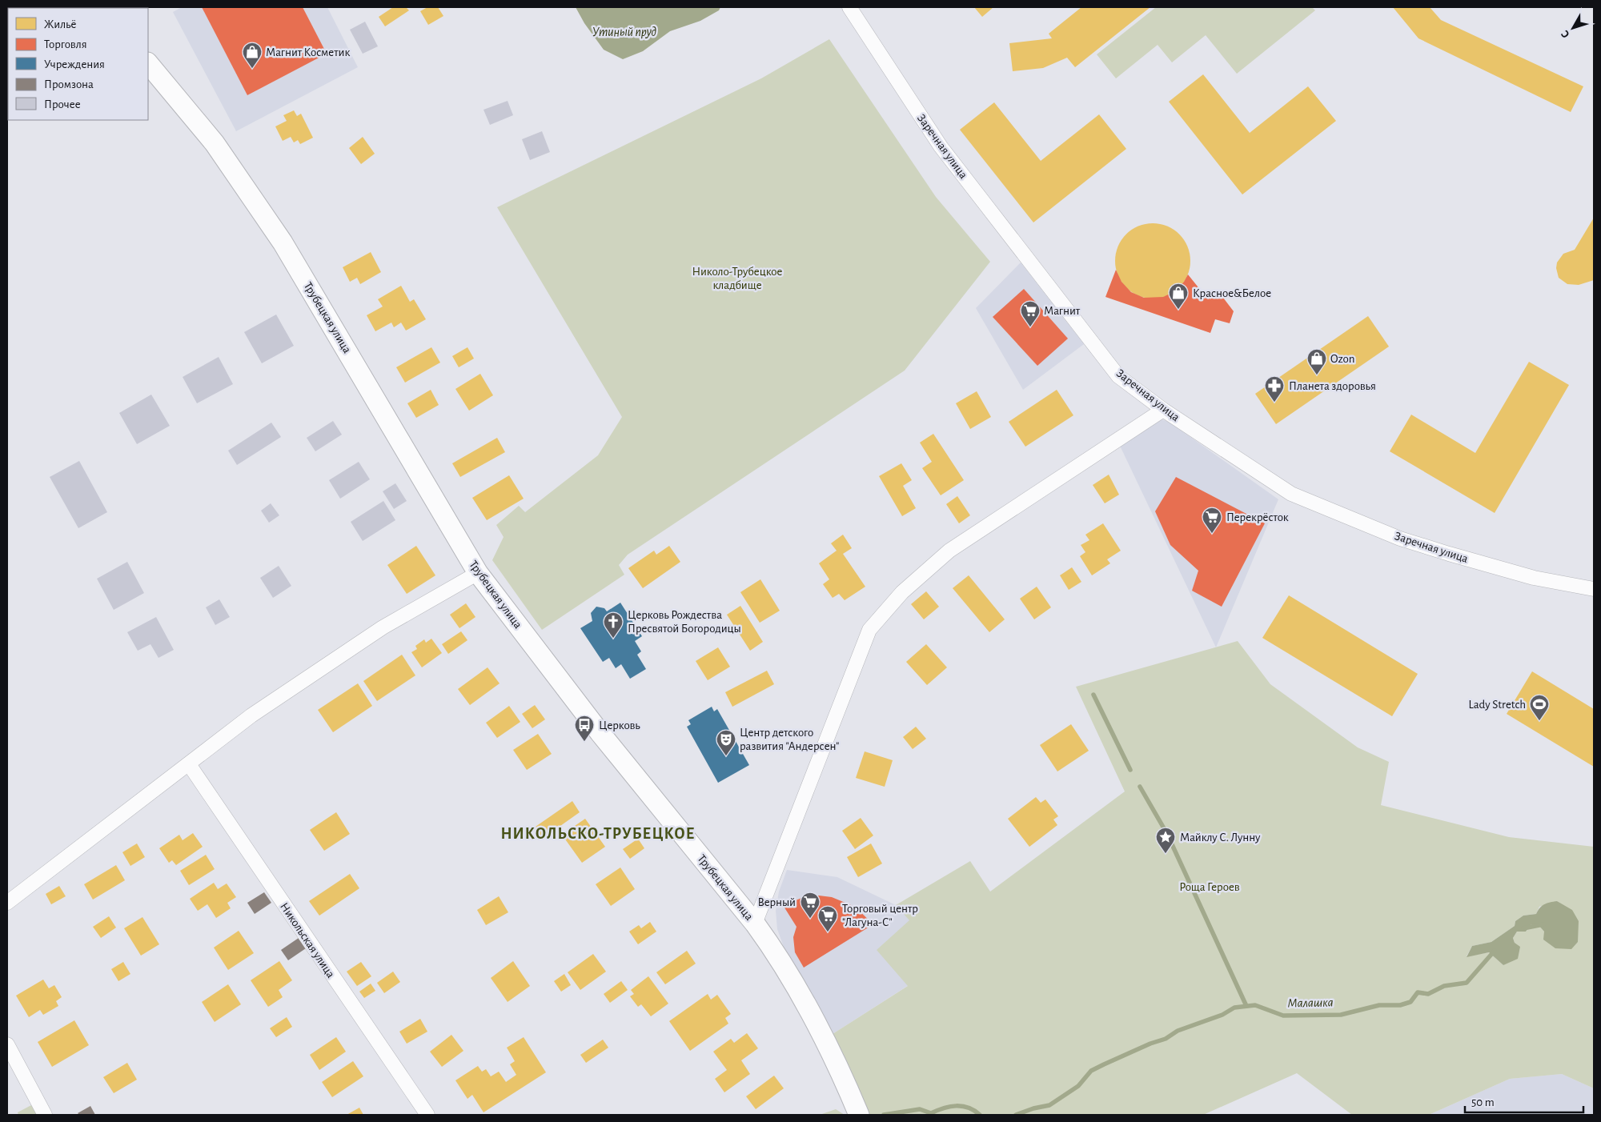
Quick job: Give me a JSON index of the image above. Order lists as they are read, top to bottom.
{
  "streets": {
    "main road": ["Трубецкая улица"],
    "street": ["Заречная улица", "Никольская улица"]
  },
  "districts": ["НИКОЛЬСКО-ТРУБЕЦКОЕ"],
  "water": ["Утиный пруд", "Малашка"],
  "parks": ["Николо-Трубецкое кладбище", "Роща Героев"],
  "places": {
    "shop": ["Магнит Косметик", "Красное&Белое", "Ozon"],
    "supermarket": [
      "Магнит",
      "Перекрёсток",
      "Верный",
      "Торговый центр \"Лагуна-С\""
    ],
    "pharmacy": ["Планета здоровья"],
    "church": ["Церковь Рождества Пресвятой Богородицы"],
    "sports": ["Lady Stretch"],
    "bus stop": ["Церковь"],
    "theatre": ["Центр детского развития \"Андерсен\""],
    "place": ["Майклу С. Лунну"]
  },
  "legend": [
    "Жильё",
    "Торговля",
    "Учреждения",
    "Промзона",
    "Прочее"
  ],
  "scale_bar": "50 m",
  "north": "bottom left"
}
